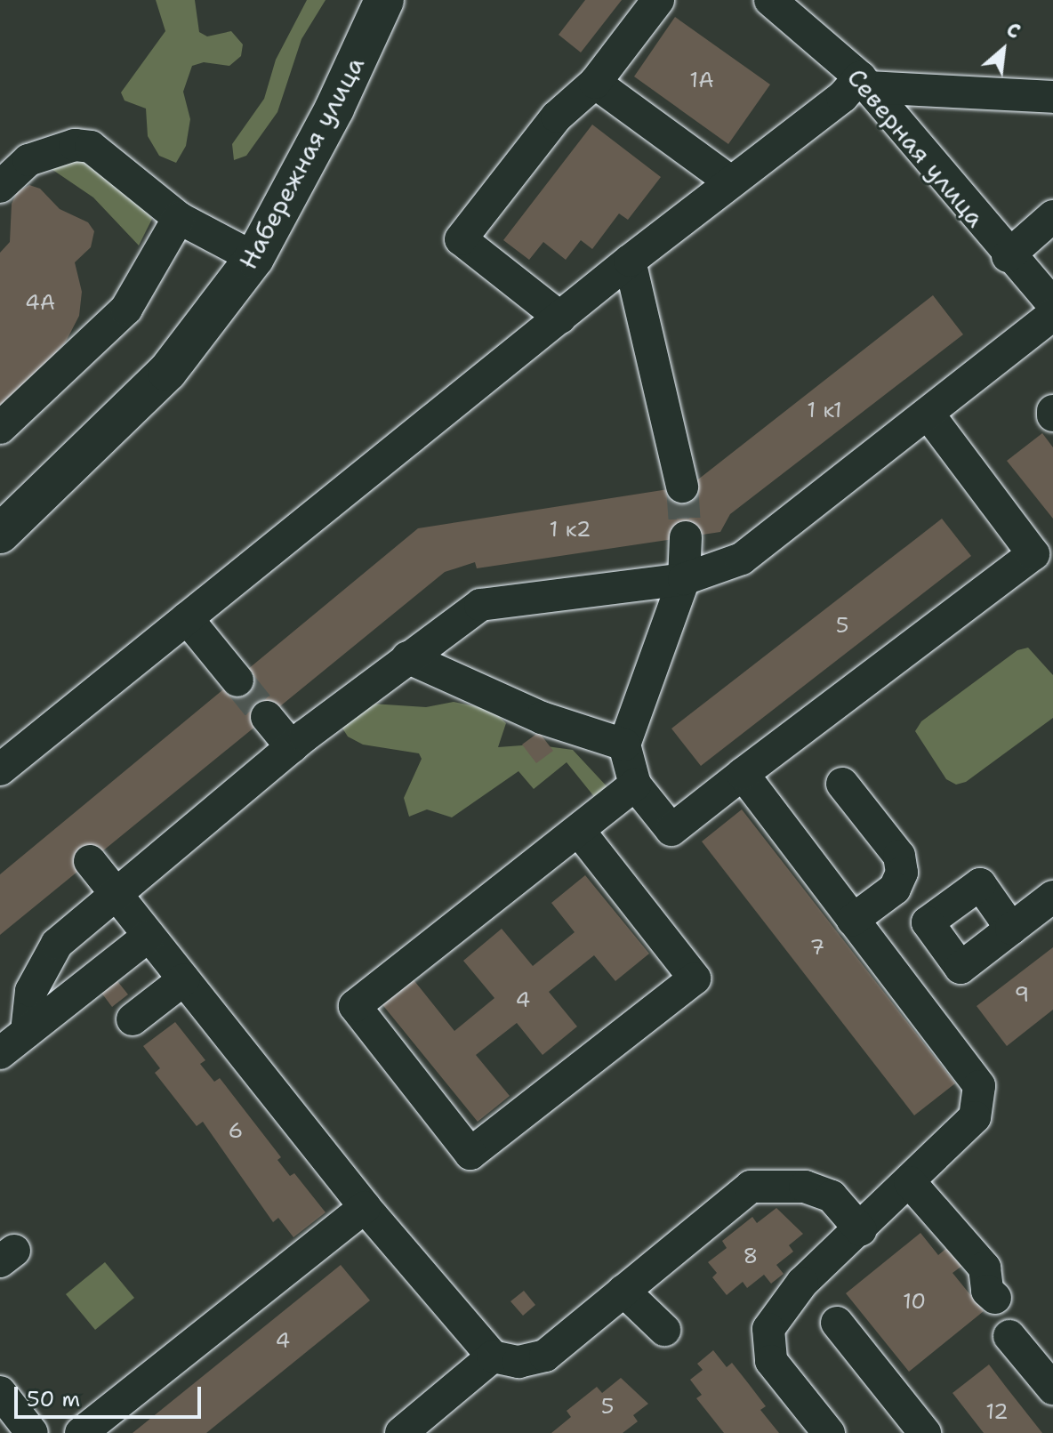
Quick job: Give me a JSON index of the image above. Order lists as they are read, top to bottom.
{
  "streets": {
    "main road": ["Набережная улица"],
    "street": ["Северная улица"]
  },
  "house_numbers": [
    "1А",
    "4А",
    "1 к1",
    "1 к2",
    "5",
    "7",
    "9",
    "4",
    "6",
    "8",
    "10",
    "4",
    "5",
    "12"
  ],
  "scale_bar": "50 m",
  "north": "top right"
}
